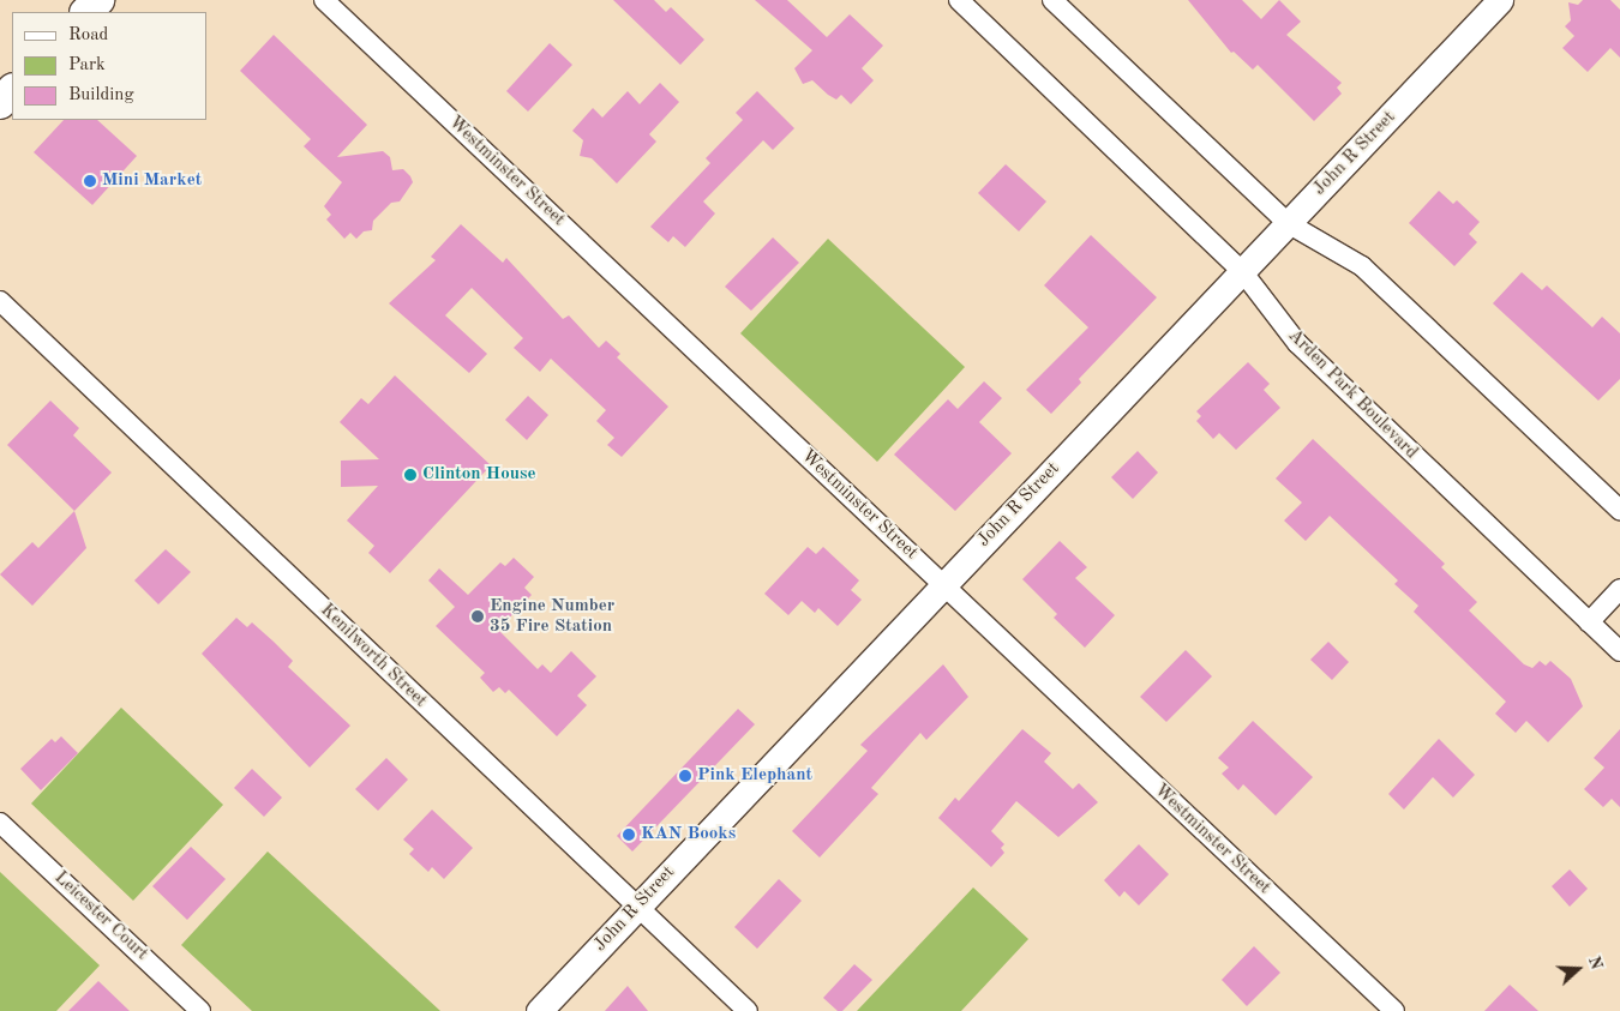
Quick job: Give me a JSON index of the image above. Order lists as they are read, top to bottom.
{
  "streets": {
    "street": [
      "John R Street",
      "Westminster Street",
      "Arden Park Boulevard",
      "Kenilworth Street",
      "Leicester Court"
    ]
  },
  "crossings": [
    ["John R Street", "Westminster Street"],
    ["John R Street", "Arden Park Boulevard"],
    ["John R Street", "Kenilworth Street"]
  ],
  "places": [
    "Mini Market",
    "Clinton House",
    "Engine Number 35 Fire Station",
    "Pink Elephant",
    "KAN Books"
  ],
  "legend": ["Road", "Park", "Building"],
  "north": "right"
}
